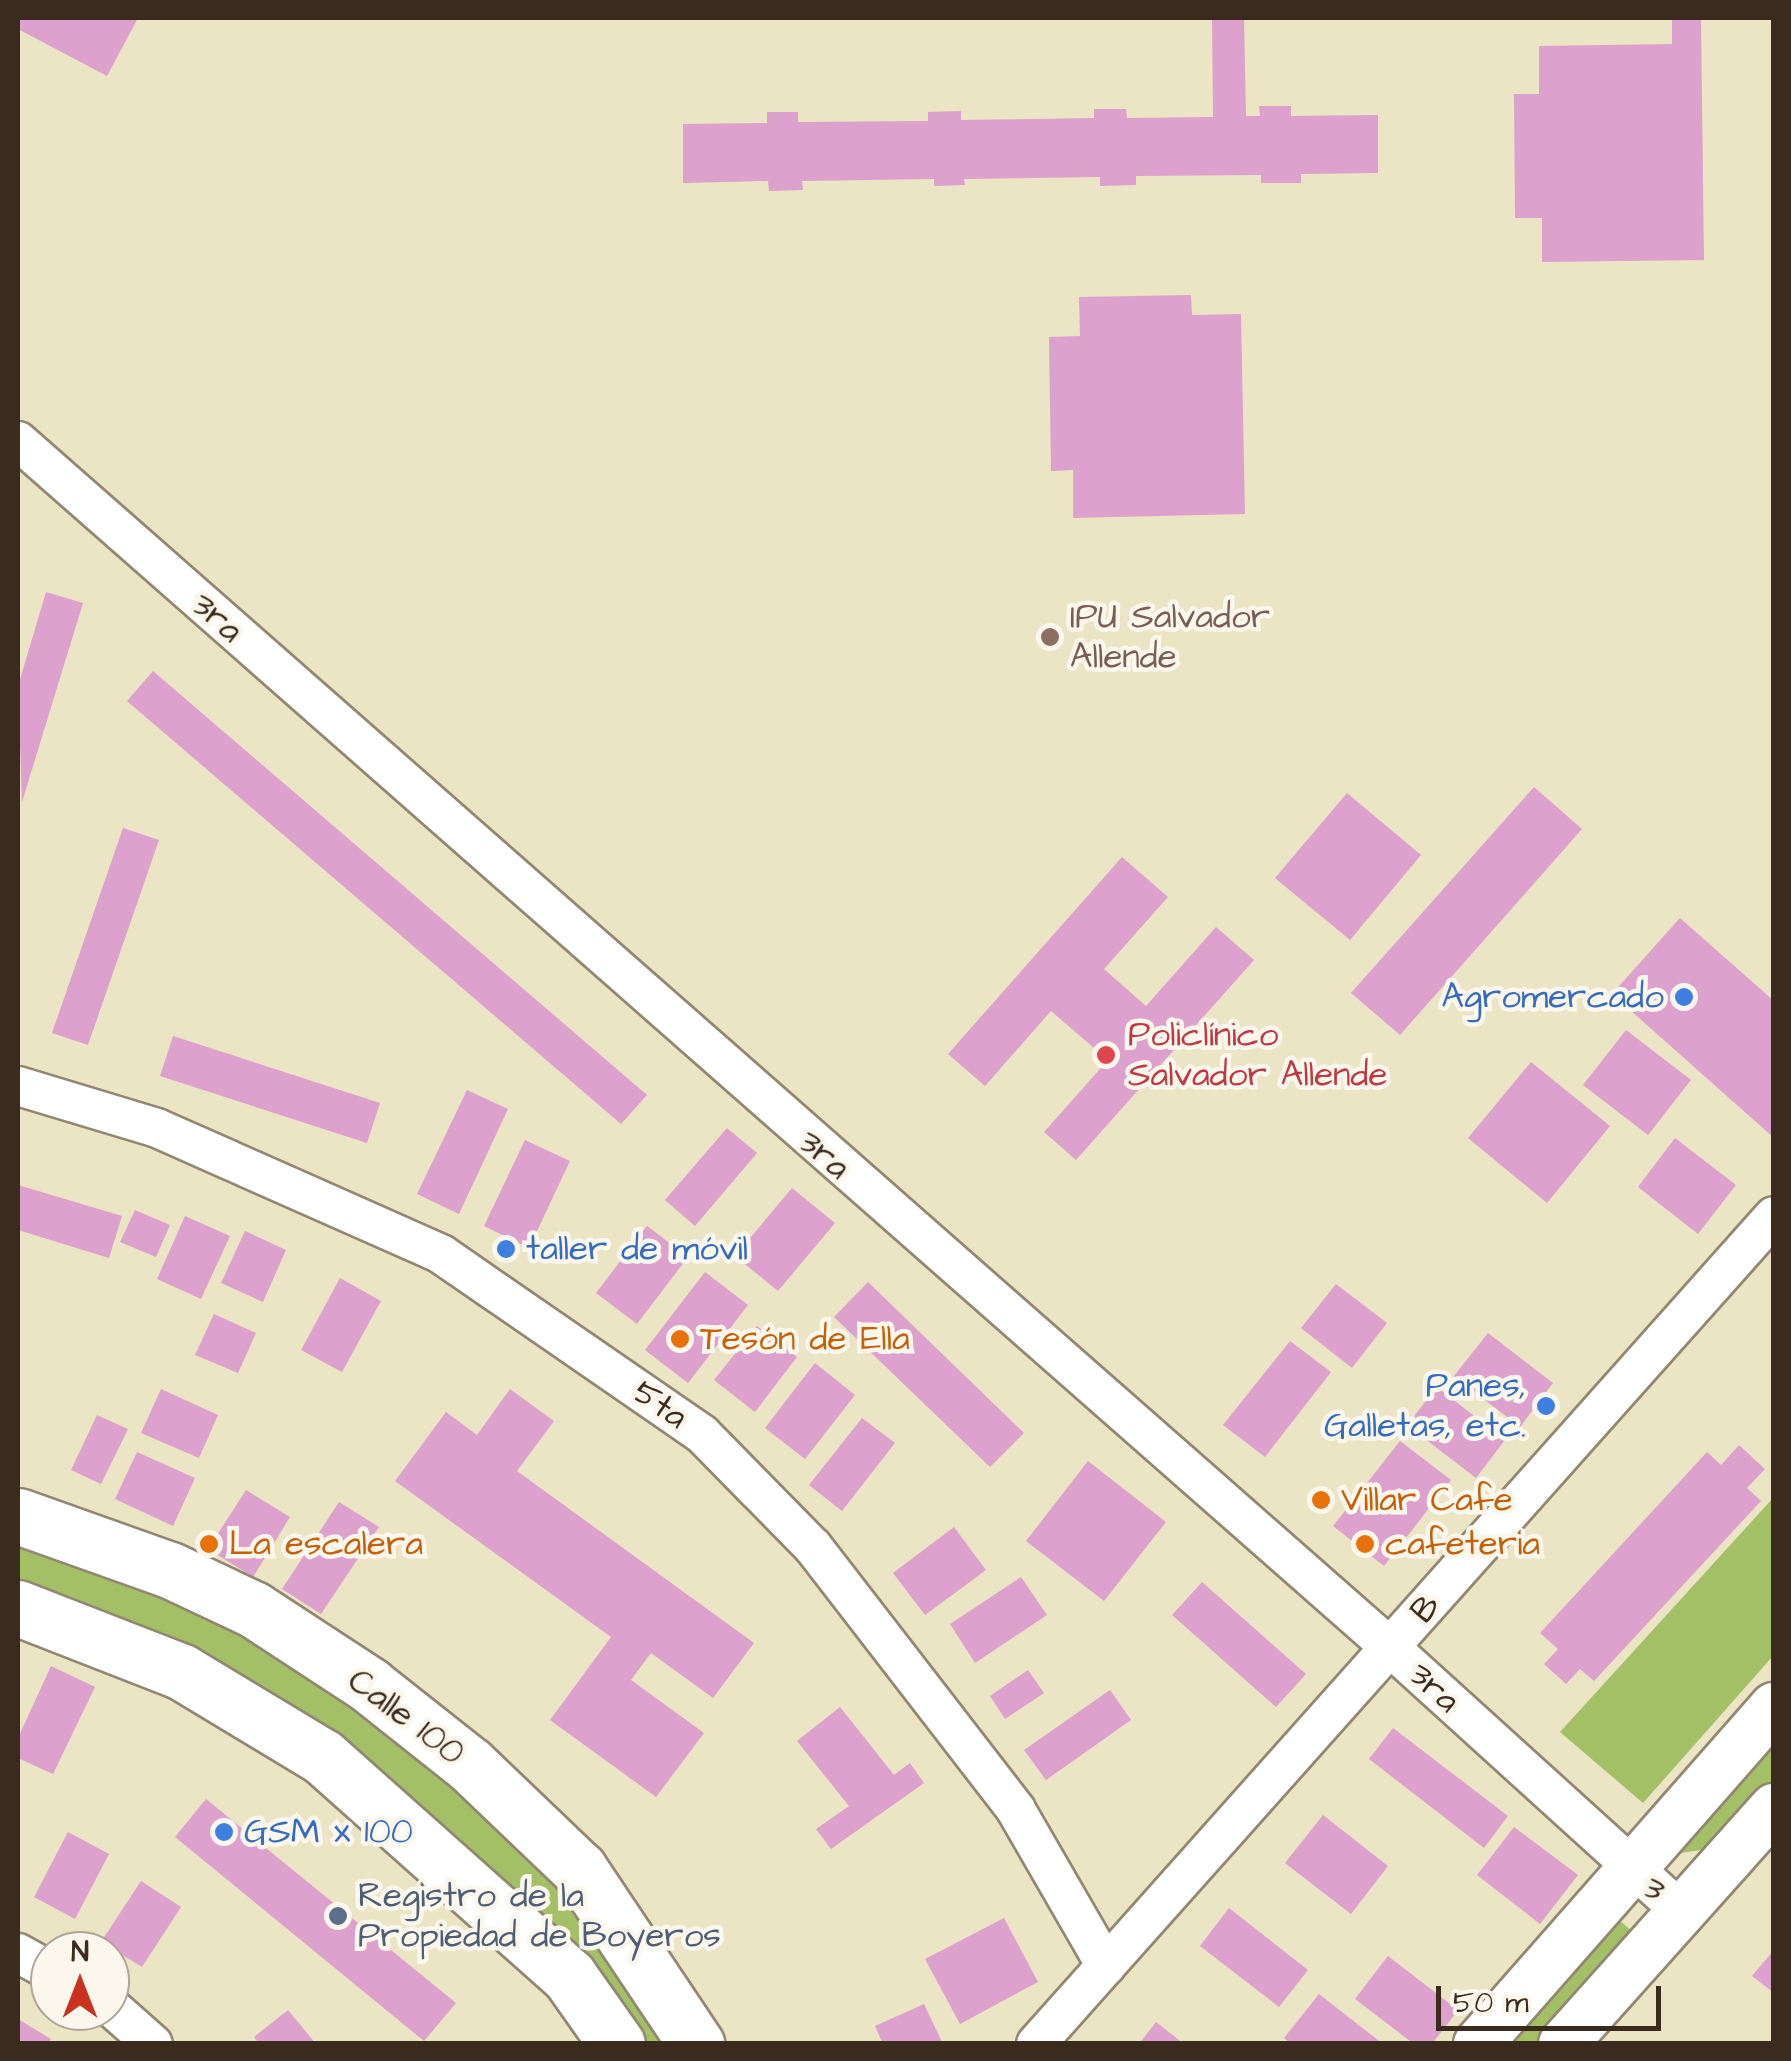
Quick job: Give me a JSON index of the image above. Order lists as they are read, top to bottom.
{
  "streets": {
    "highway": ["Calle 100"],
    "street": [
      "3ra",
      "5ta",
      "B",
      "3"
    ]
  },
  "crossings": [
    ["3ra", "B"],
    ["3ra", "3"],
    ["5ta", "B"]
  ],
  "places": [
    "IPU Salvador Allende",
    "Agromercado",
    "Policlínico Salvador Allende",
    "taller de móvil",
    "Tesón de Ella",
    "Panes, Galletas, etc.",
    "Villar Cafe",
    "La escalera",
    "cafeteria",
    "GSM x 100",
    "Registro de la Propiedad de Boyeros"
  ],
  "scale_bar": "50 m",
  "north": "top"
}
